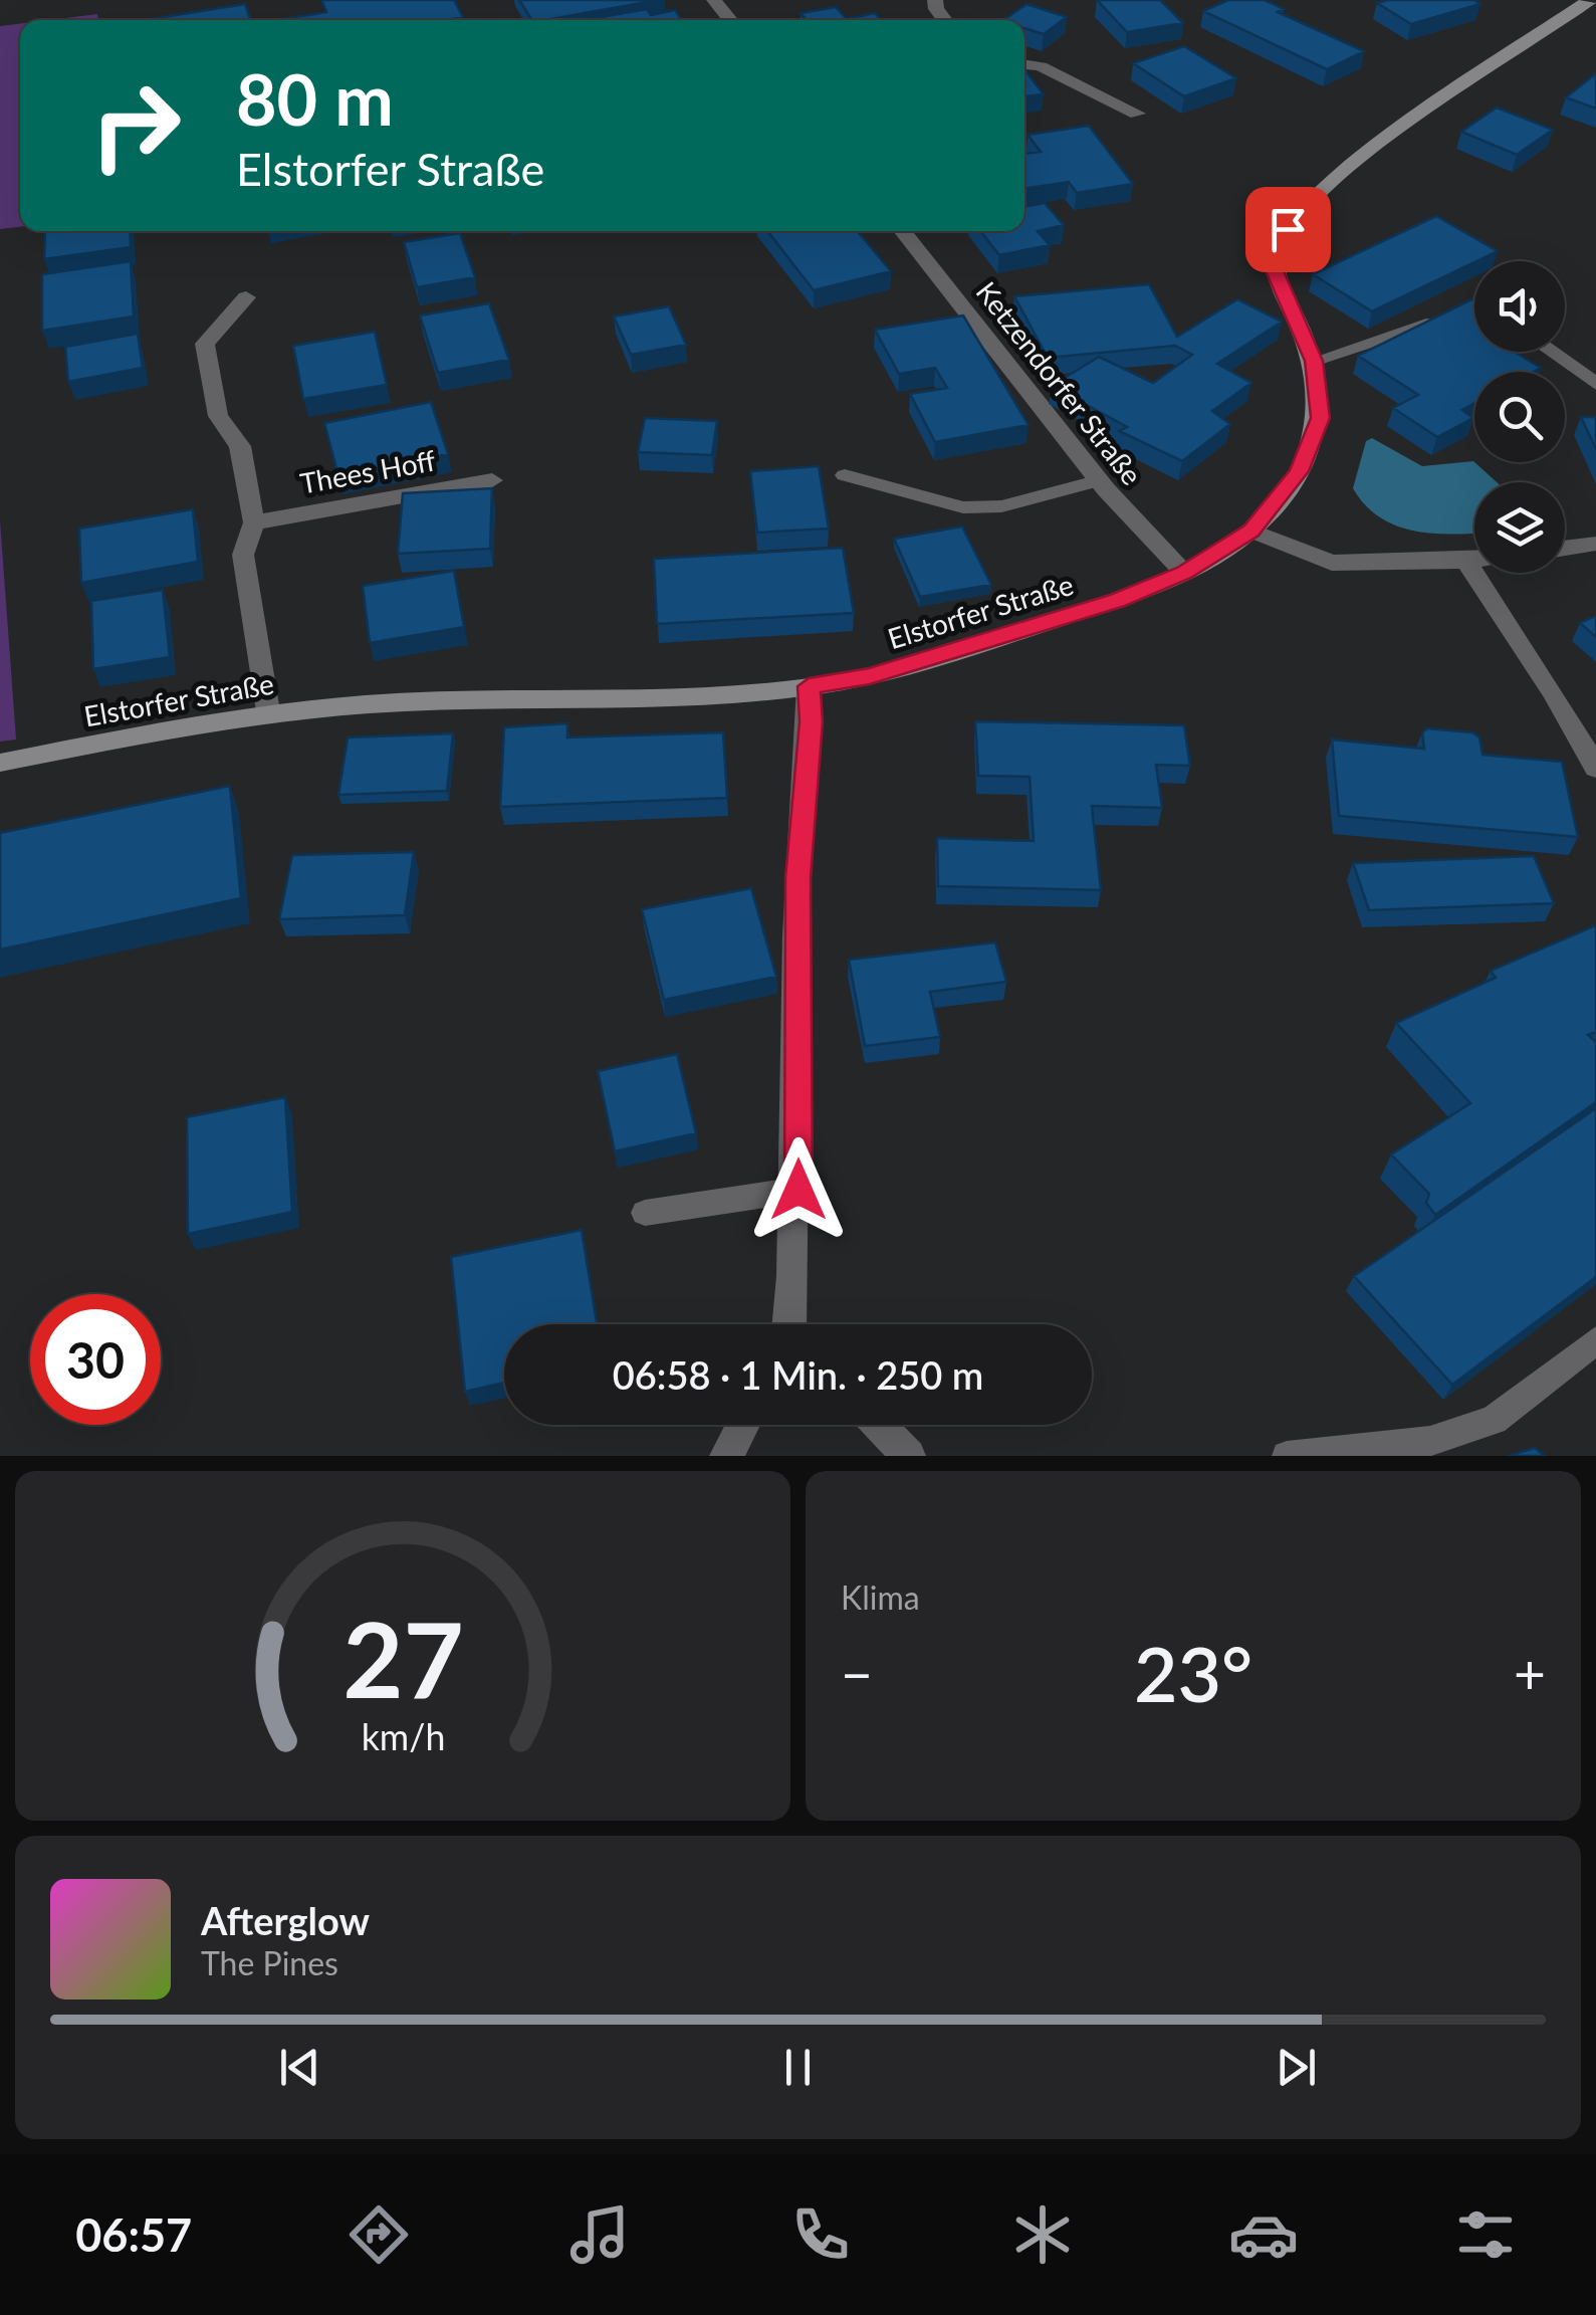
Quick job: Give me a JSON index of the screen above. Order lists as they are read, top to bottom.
{
  "streets": {
    "main road": ["Elstorfer Straße"],
    "street": ["Ketzendorfer Straße", "Thees Hoff"]
  },
  "crossings": [
    ["Ketzendorfer Straße", "Elstorfer Straße"]
  ],
  "page": {
    "turn": ["80 m", "Elstorfer Straße"],
    "limit": "30",
    "trip": "06:58 · 1 Min. · 250 m",
    "tile": "Klima",
    "heat": ["−", "23°", "+"],
    "song": ["Afterglow", "The Pines"],
    "tabs": "06:57",
    "gauge": ["27", "km/h"]
  }
}
